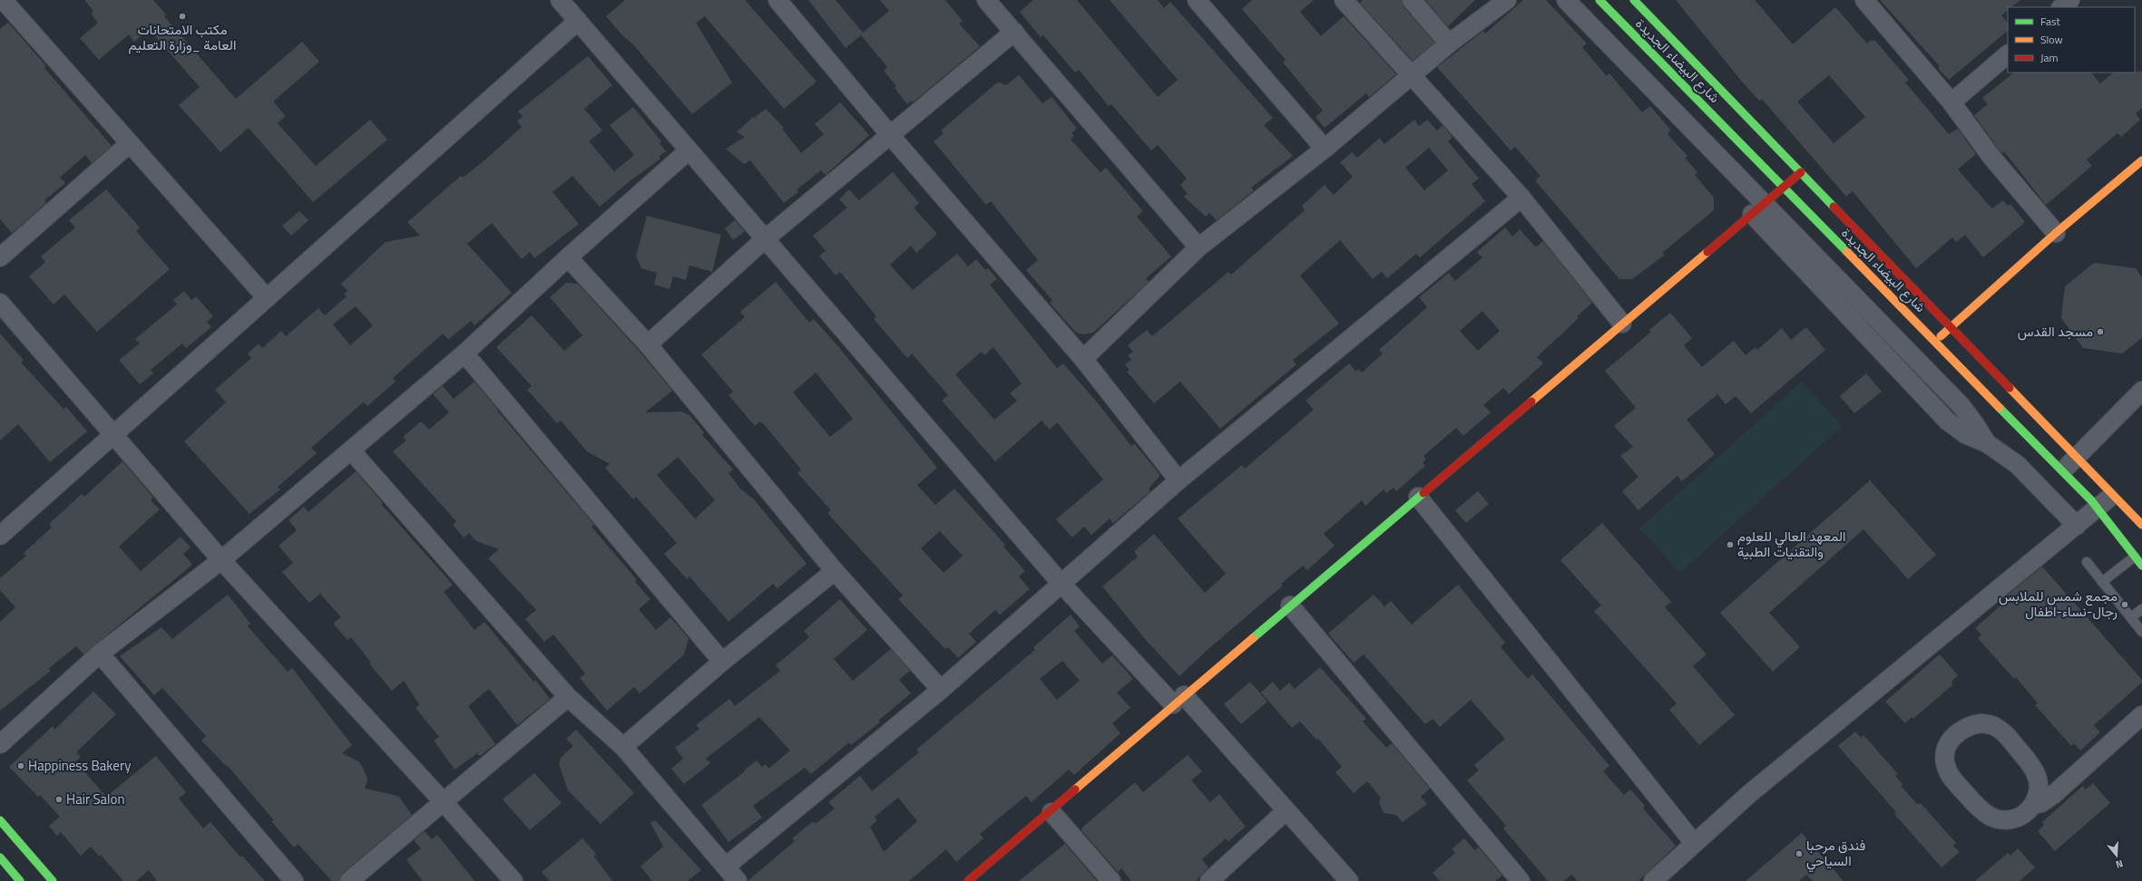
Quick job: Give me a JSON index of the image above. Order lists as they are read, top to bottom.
{
  "streets": {
    "street": ["شارع البيضاء الجديدة"]
  },
  "places": [
    "مكتب الامتحانات العامة _وزارة التعليم",
    "مسجد القدس",
    "المعهد العالي للعلوم والتقنيات الطبية",
    "مجمع شمس للملابس رجال-نساء-اطفال",
    "Happiness Bakery",
    "Hair Salon",
    "فندق مرحبا السياحي"
  ],
  "legend": ["Fast", "Slow", "Jam"],
  "north": "bottom"
}
